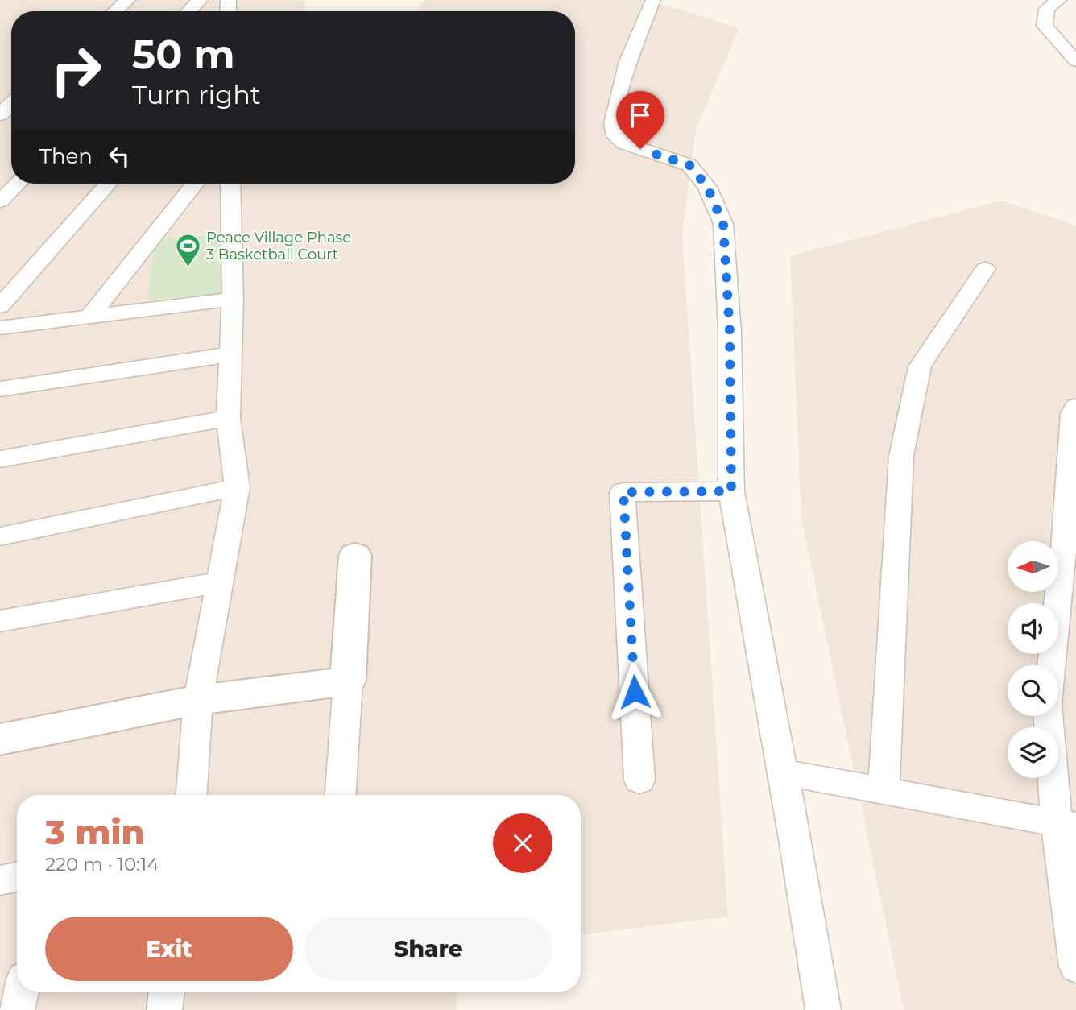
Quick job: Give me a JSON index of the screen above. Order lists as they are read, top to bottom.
{
  "places": {
    "sports": ["Peace Village Phase 3 Basketball Court"]
  },
  "north": "left",
  "page": {
    "turn": ["50 m", "Turn right"],
    "then": "Then",
    "heading": ["3 min", "220 m · 10:14"],
    "buttons": ["Exit", "Share"]
  }
}
